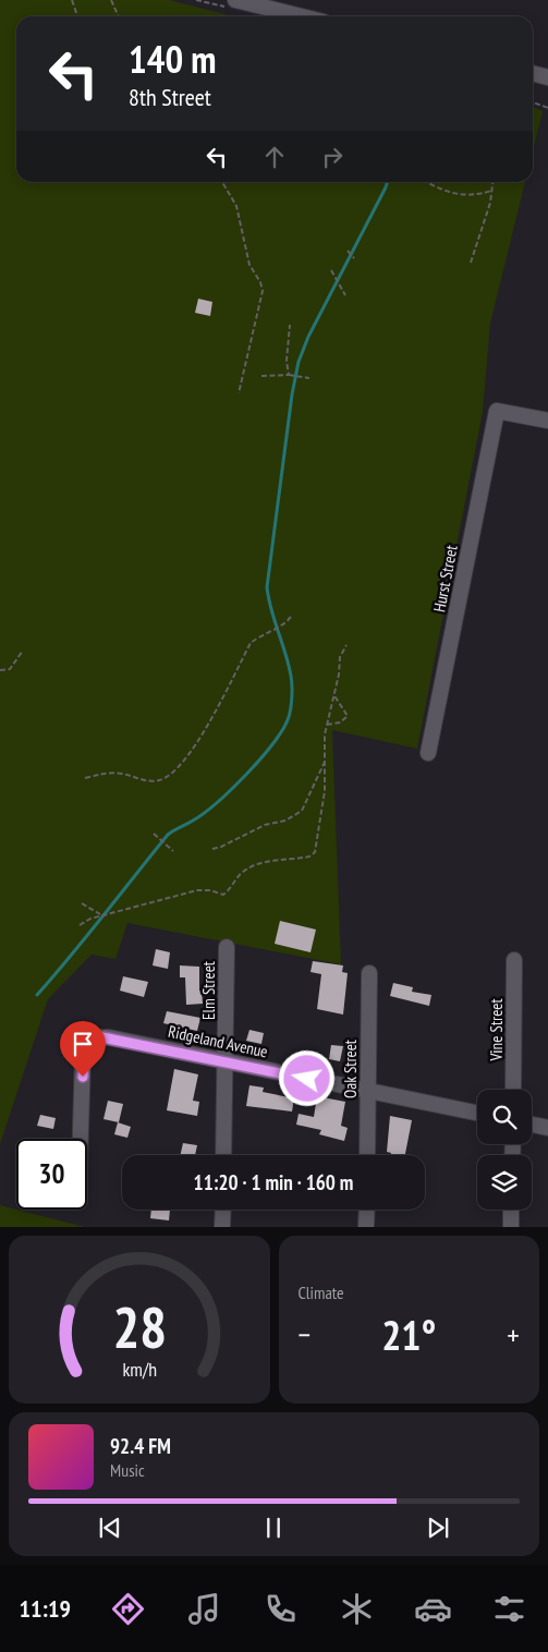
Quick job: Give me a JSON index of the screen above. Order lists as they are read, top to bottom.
{
  "streets": {
    "street": [
      "Hurst Street",
      "Elm Street",
      "Vine Street",
      "Ridgeland Avenue",
      "Oak Street"
    ]
  },
  "crossings": [
    ["Elm Street", "Ridgeland Avenue"],
    ["Ridgeland Avenue", "Oak Street"]
  ],
  "page": {
    "turn": ["140 m", "8th Street"],
    "limit": "30",
    "trip": "11:20 · 1 min · 160 m",
    "tile": "Climate",
    "heat": ["−", "21°", "+"],
    "song": ["92.4 FM", "Music"],
    "tabs": "11:19",
    "gauge": ["28", "km/h"]
  }
}
